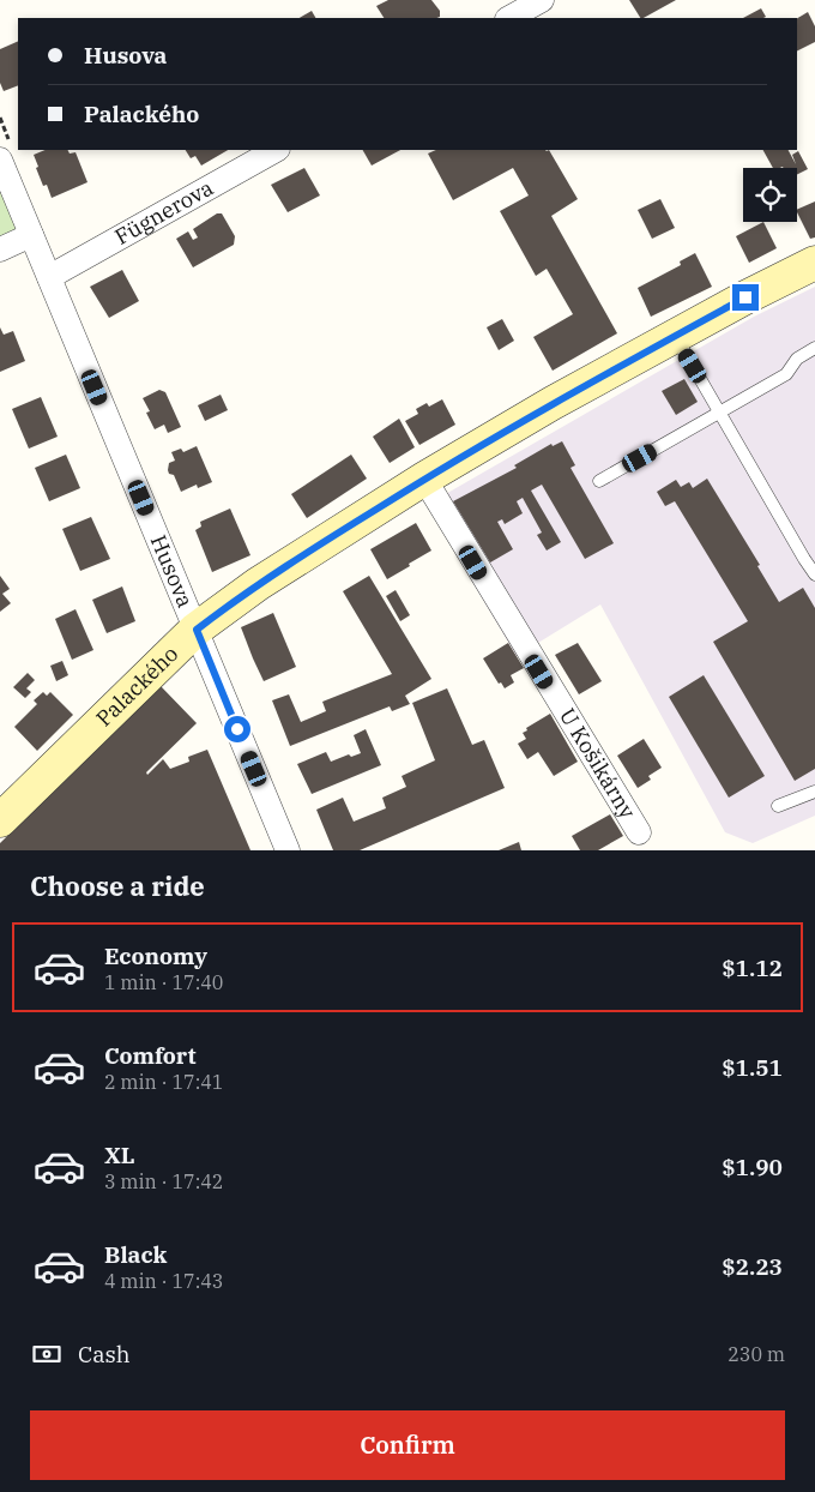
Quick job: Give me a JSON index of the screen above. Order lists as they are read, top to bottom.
{
  "streets": {
    "street": [
      "Fügnerova",
      "Husova",
      "Palackého",
      "U Košikárny"
    ]
  },
  "crossings": [
    ["Fügnerova", "Husova"],
    ["Husova", "Palackého"],
    ["Palackého", "U Košikárny"]
  ],
  "page": {
    "banner": ["Husova", "Palackého"],
    "heading": "Choose a ride",
    "list": [
      {
        "name": "Economy",
        "note": "1 min · 17:40",
        "value": "$1.12"
      },
      {
        "name": "Comfort",
        "note": "2 min · 17:41",
        "value": "$1.51"
      },
      {
        "name": "XL",
        "note": "3 min · 17:42",
        "value": "$1.90"
      },
      {
        "name": "Black",
        "note": "4 min · 17:43",
        "value": "$2.23"
      }
    ],
    "pay": ["Cash", "230 m"],
    "buttons": "Confirm"
  }
}
